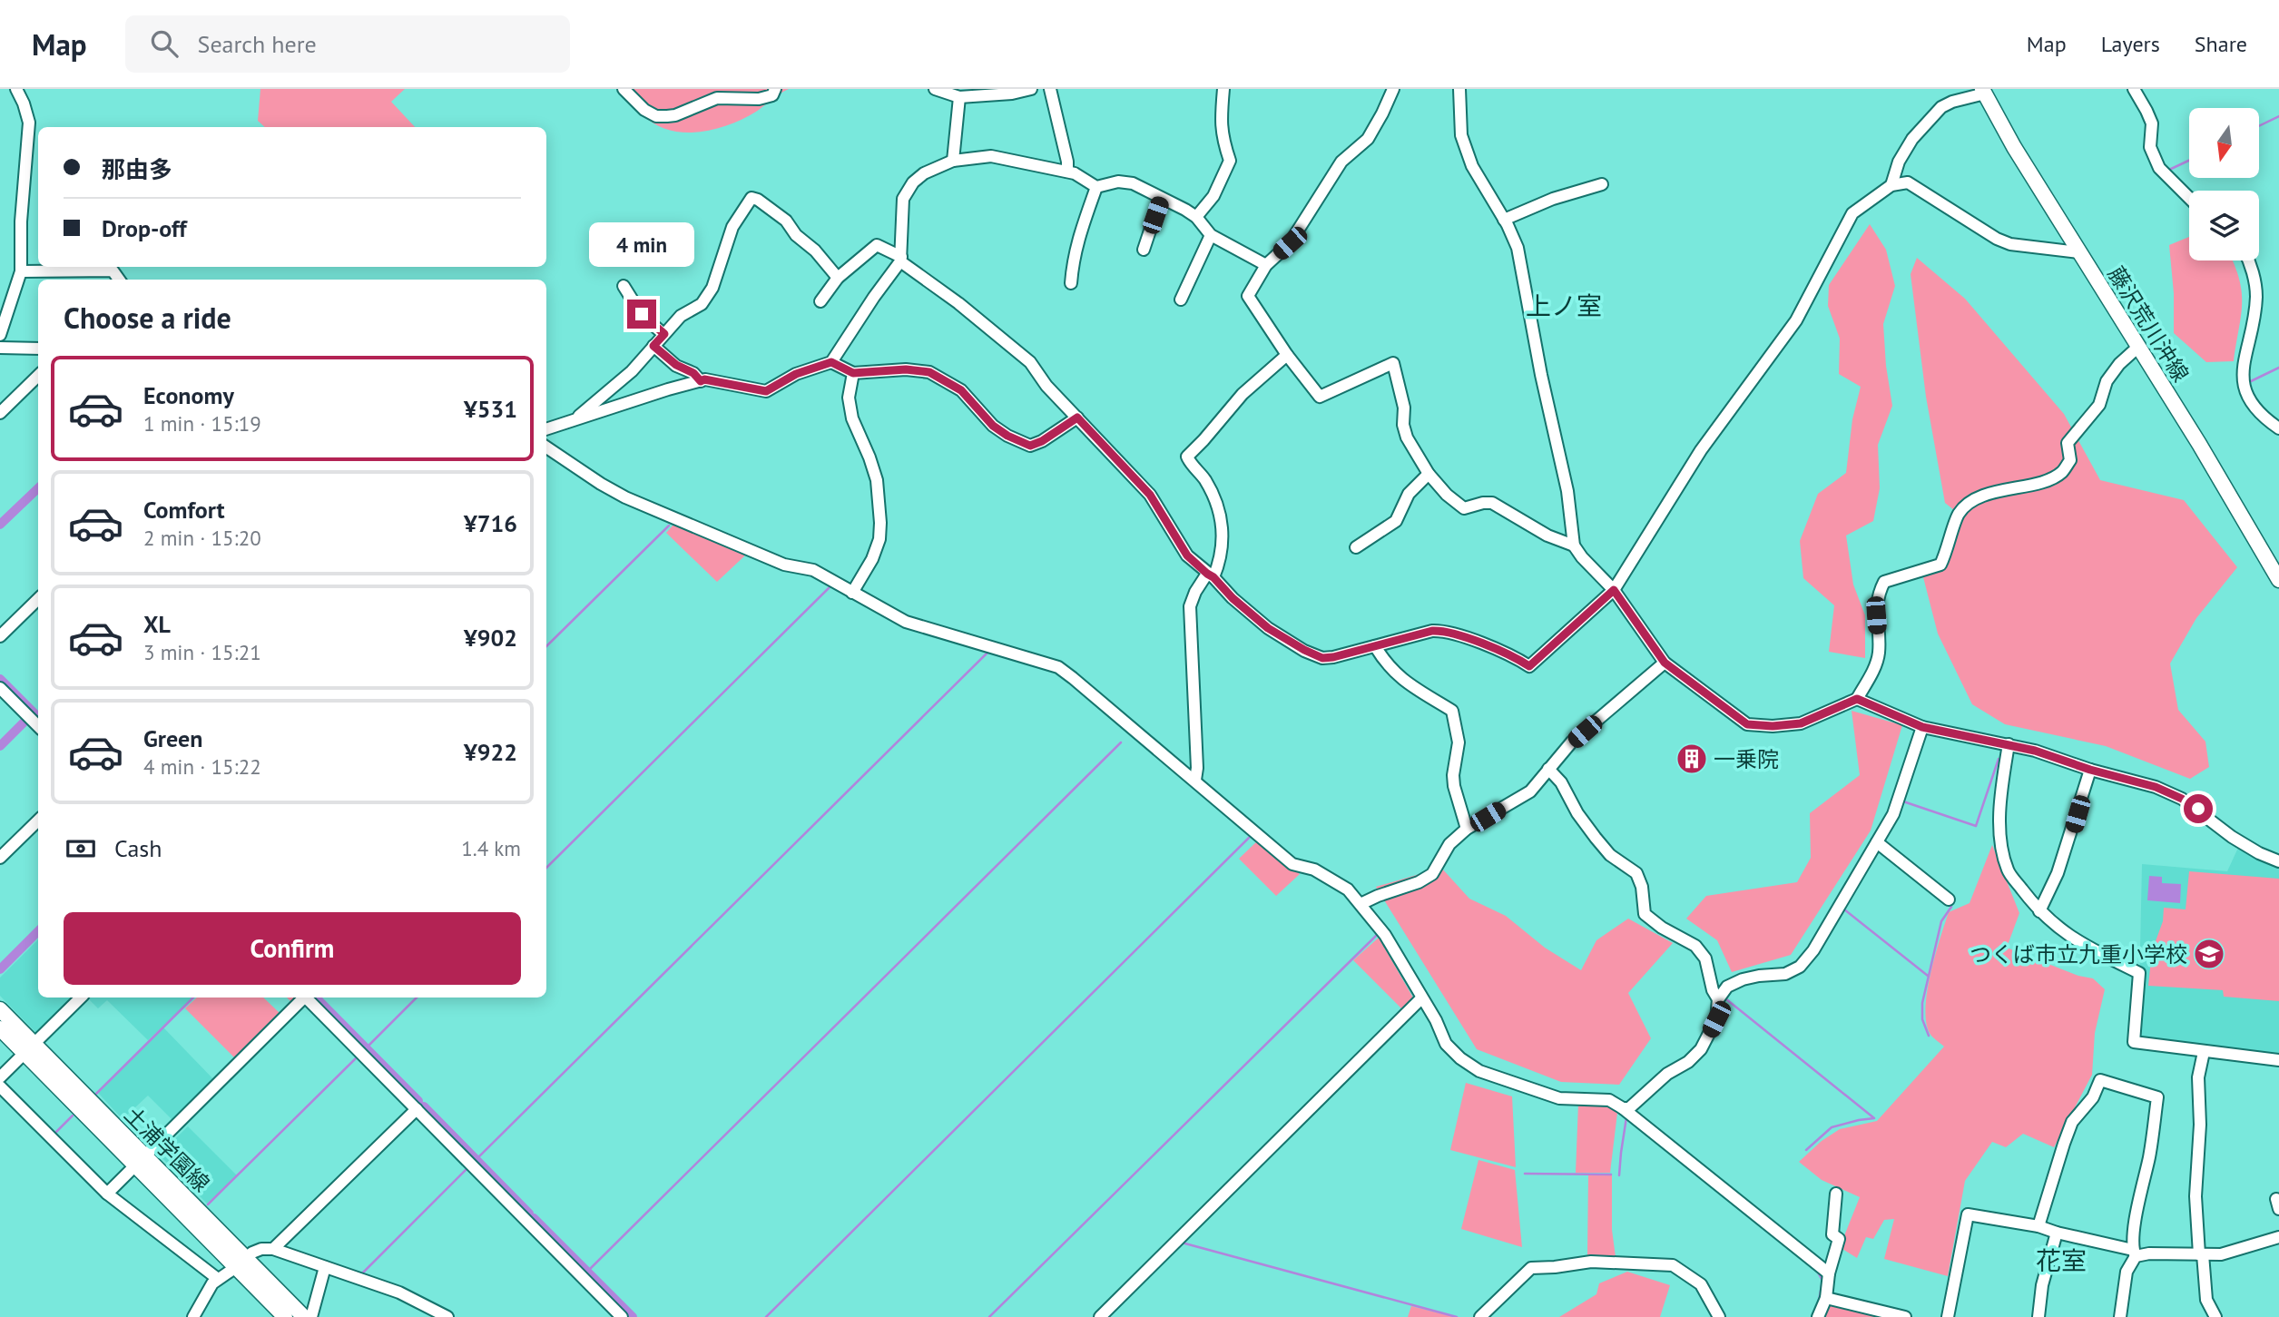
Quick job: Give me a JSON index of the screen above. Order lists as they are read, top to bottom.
{
  "streets": {
    "main road": ["藤沢荒川沖線", "土浦学園線"]
  },
  "districts": ["上ノ室", "花室"],
  "places": {
    "building": ["一乗院"],
    "school or university": ["つくば市立九重小学校"]
  },
  "north": "bottom",
  "page": {
    "header": "Map",
    "search": "Search here",
    "nav": ["Map", "Layers", "Share"],
    "banner": ["那由多", "Drop-off"],
    "bubble": "4 min",
    "heading": "Choose a ride",
    "list": [
      {
        "name": "Economy",
        "note": "1 min · 15:19",
        "value": "¥531"
      },
      {
        "name": "Comfort",
        "note": "2 min · 15:20",
        "value": "¥716"
      },
      {
        "name": "XL",
        "note": "3 min · 15:21",
        "value": "¥902"
      },
      {
        "name": "Green",
        "note": "4 min · 15:22",
        "value": "¥922"
      }
    ],
    "pay": ["Cash", "1.4 km"],
    "buttons": "Confirm"
  }
}
